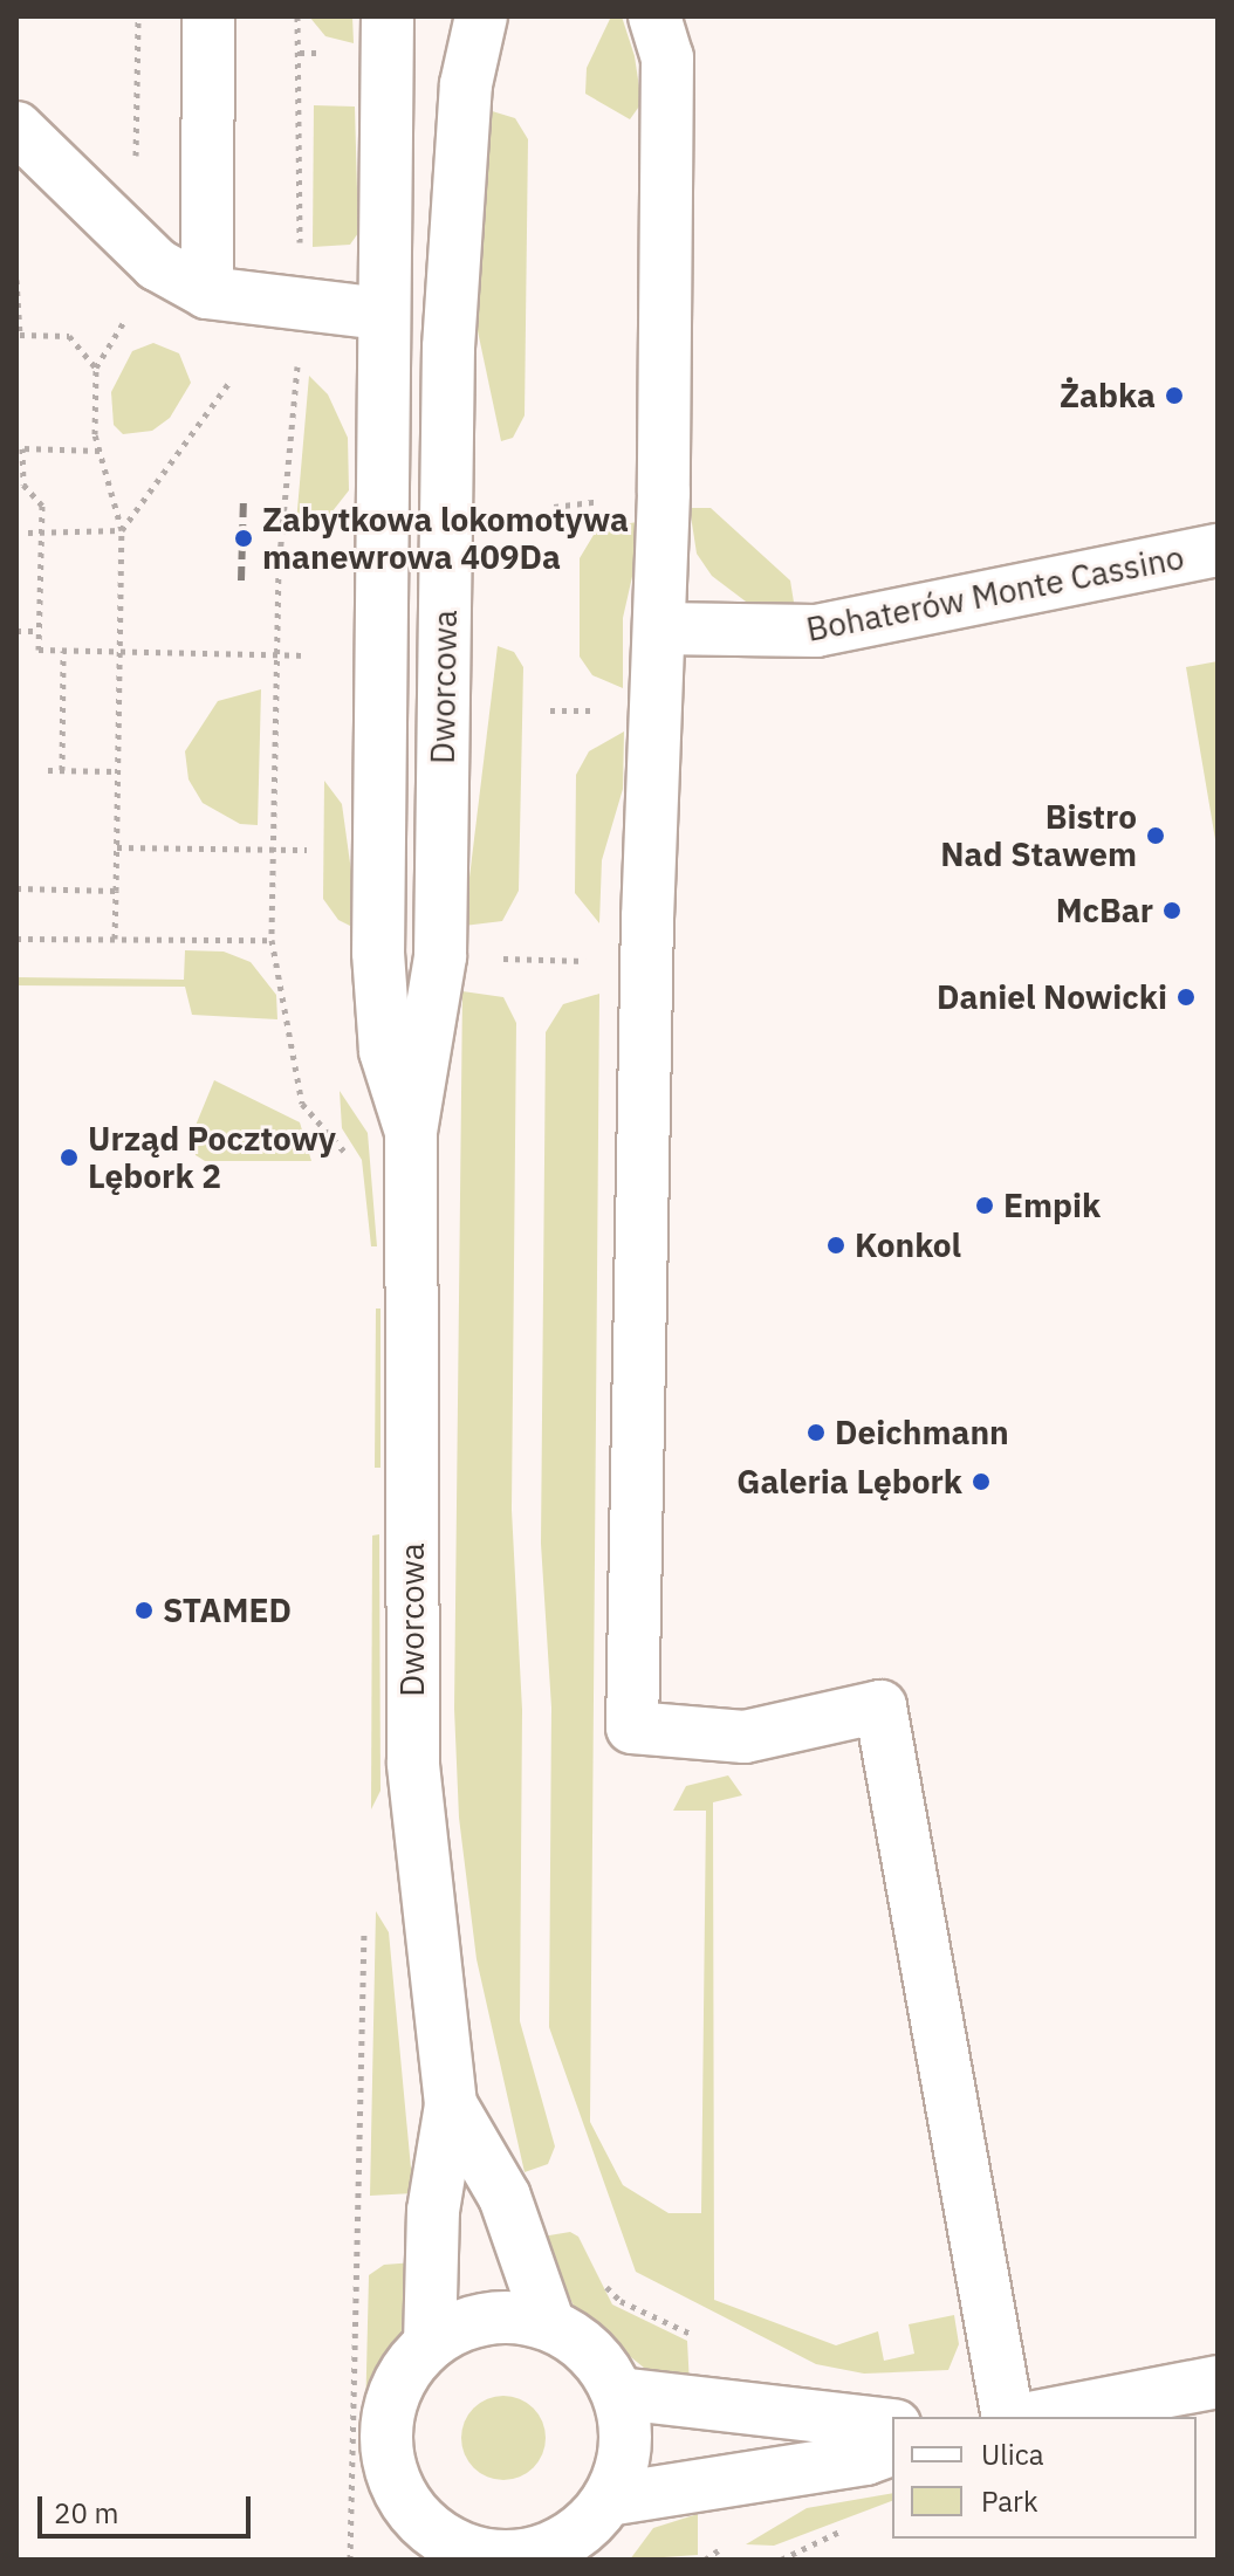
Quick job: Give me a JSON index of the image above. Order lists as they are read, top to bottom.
{
  "streets": {
    "street": ["Bohaterów Monte Cassino", "Dworcowa"]
  },
  "places": [
    "Żabka",
    "Zabytkowa lokomotywa manewrowa 409Da",
    "Bistro Nad Stawem",
    "McBar",
    "Daniel Nowicki",
    "Urząd Pocztowy Lębork 2",
    "Empik",
    "Konkol",
    "Deichmann",
    "Galeria Lębork",
    "STAMED"
  ],
  "legend": ["Ulica", "Park"],
  "scale_bar": "20 m"
}
